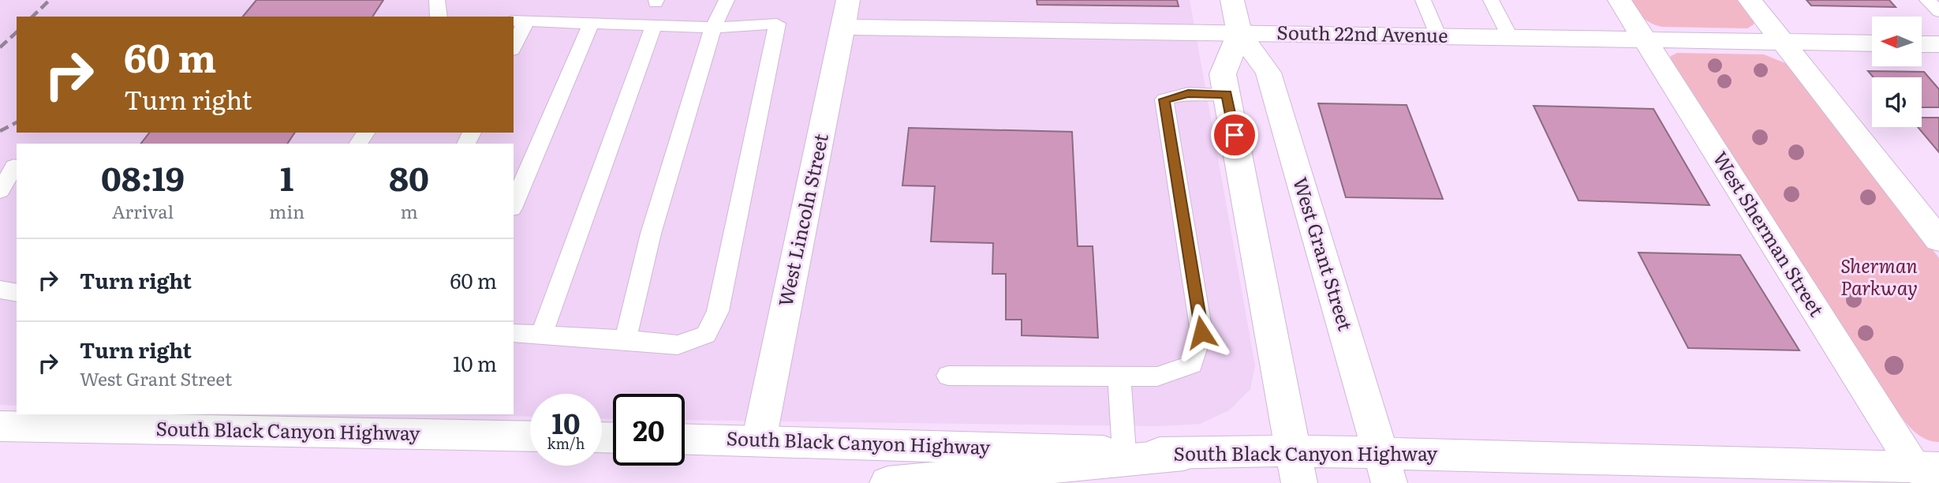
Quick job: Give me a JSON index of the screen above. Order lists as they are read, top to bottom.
{
  "streets": {
    "main road": [
      "South 22nd Avenue",
      "West Lincoln Street",
      "West Sherman Street",
      "West Grant Street",
      "South Black Canyon Highway"
    ]
  },
  "crossings": [
    ["South 22nd Avenue", "West Lincoln Street"],
    ["South 22nd Avenue", "West Sherman Street"],
    ["South 22nd Avenue", "West Grant Street"],
    ["West Lincoln Street", "South Black Canyon Highway"],
    ["West Sherman Street", "South Black Canyon Highway"],
    ["West Grant Street", "South Black Canyon Highway"]
  ],
  "parks": ["Sherman Parkway"],
  "north": "left",
  "page": {
    "turn": ["60 m", "Turn right"],
    "eta": [
      "08:19",
      "Arrival",
      "1",
      "min",
      "80",
      "m"
    ],
    "list": [
      {
        "name": "Turn right",
        "value": "60 m"
      },
      {
        "name": "Turn right",
        "note": "West Grant Street",
        "value": "10 m"
      }
    ],
    "speed": "10 km/h",
    "limit": "20"
  }
}
